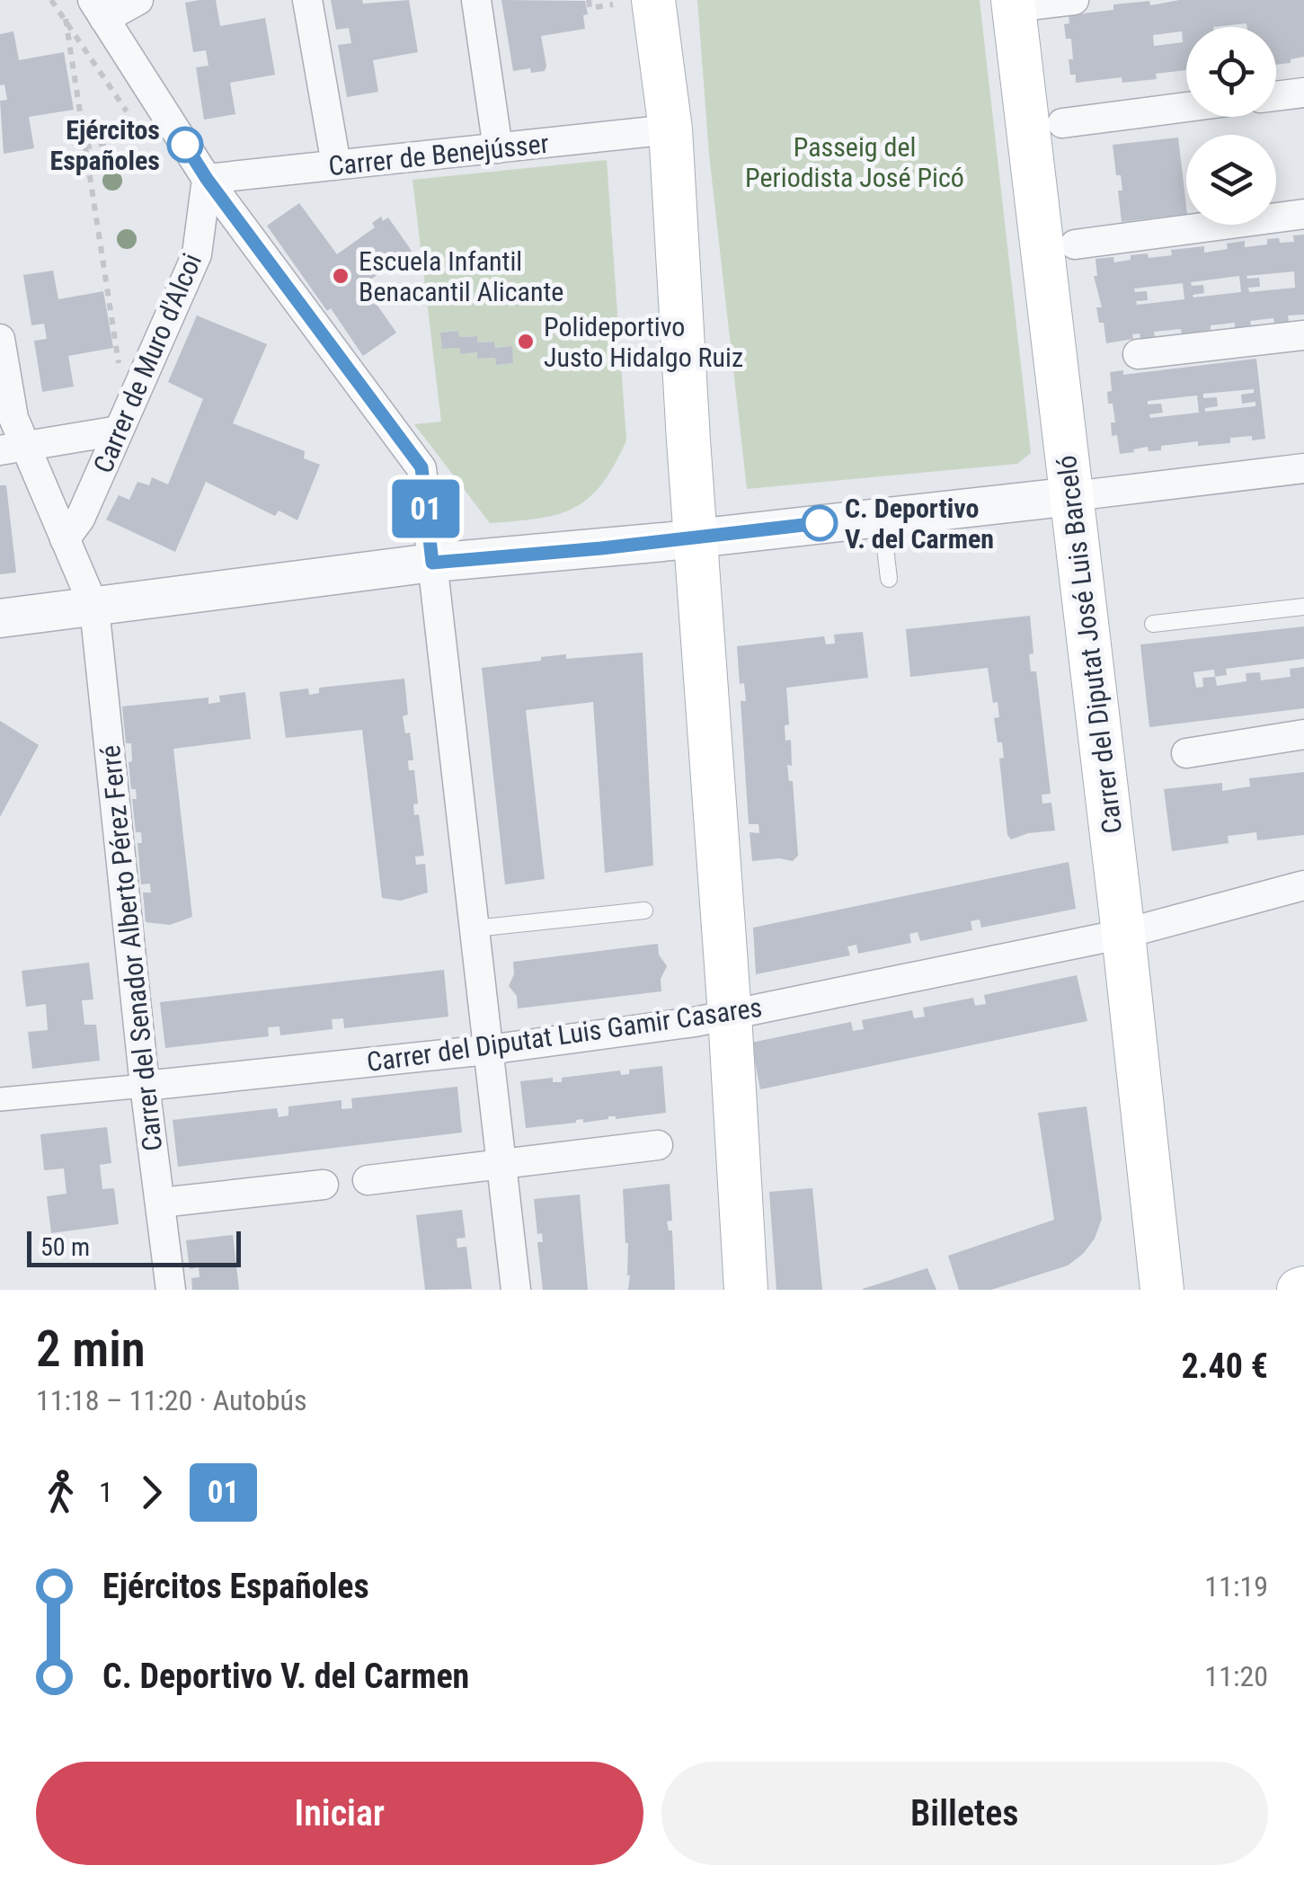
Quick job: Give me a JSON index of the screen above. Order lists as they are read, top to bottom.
{
  "streets": {
    "main road": ["Carrer del Diputat José Luis Barceló"],
    "street": [
      "Carrer de Benejússer",
      "Carrer de Muro d'Alcoi",
      "Carrer del Senador Alberto Pérez Ferré",
      "Carrer del Diputat Luis Gamir Casares"
    ]
  },
  "crossings": [
    ["Carrer de Benejússer", "Carrer de Muro d'Alcoi"],
    ["Carrer de Muro d'Alcoi", "Carrer del Senador Alberto Pérez Ferré"],
    ["Carrer del Diputat José Luis Barceló", "Carrer del Diputat Luis Gamir Casares"],
    ["Carrer del Senador Alberto Pérez Ferré", "Carrer del Diputat Luis Gamir Casares"]
  ],
  "parks": ["Passeig del Periodista José Picó"],
  "places": [
    "Ejércitos Españoles",
    "Escuela Infantil Benacantil Alicante",
    "Polideportivo Justo Hidalgo Ruiz",
    "C. Deportivo V. del Carmen"
  ],
  "lines": ["bus line 01"],
  "scale_bar": "50 m",
  "page": {
    "on_map": "01",
    "scale": "50 m",
    "heading": ["2 min", "11:18 – 11:20 · Autobús", "2.40 €"],
    "legs": ["1", "01"],
    "list": [
      {
        "name": "Ejércitos Españoles",
        "value": "11:19"
      },
      {
        "name": "C. Deportivo V. del Carmen",
        "value": "11:20"
      }
    ],
    "buttons": ["Iniciar", "Billetes"]
  }
}
